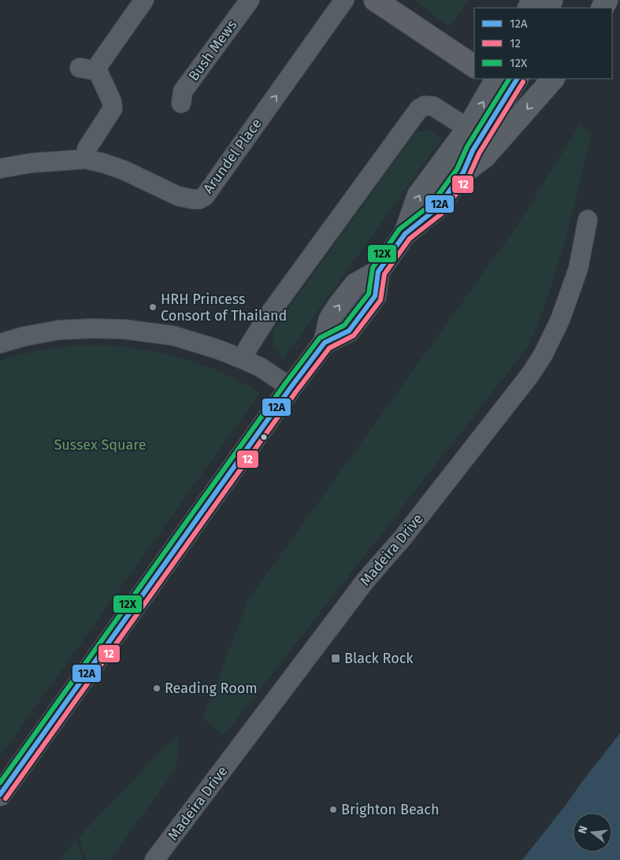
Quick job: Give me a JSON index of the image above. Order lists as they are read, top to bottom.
{
  "streets": {
    "street": ["Bush Mews", "Arundel Place", "Madeira Drive"]
  },
  "one_way": ["Arundel Place"],
  "parks": ["Sussex Square"],
  "places": {
    "other": ["HRH Princess Consort of Thailand", "Reading Room", "Brighton Beach"],
    "transit": ["Black Rock"]
  },
  "lines": ["transit line 12A", "transit line 12X", "transit line 12"],
  "legend": ["12A", "12", "12X"],
  "north": "left"
}
